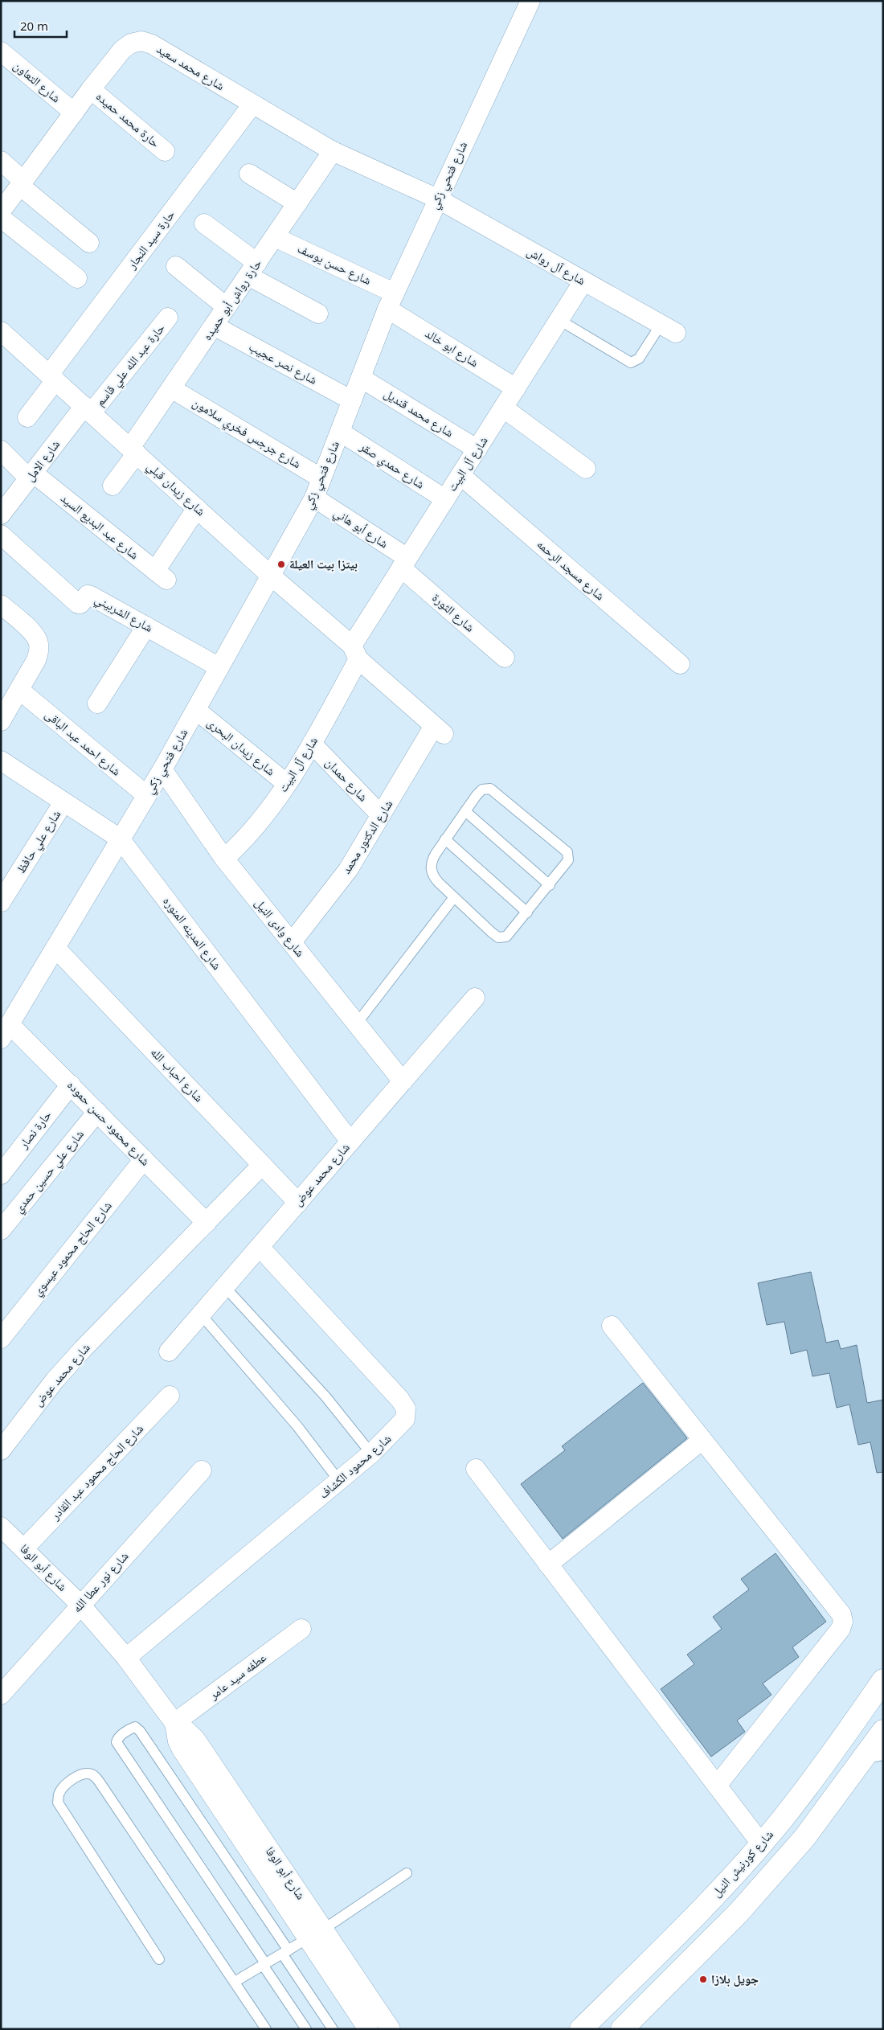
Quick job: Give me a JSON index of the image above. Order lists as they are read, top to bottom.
{
  "streets": {
    "highway": ["شارع كورنيش النيل"],
    "street": [
      "شارع محمد سعيد",
      "شارع التعاون",
      "حارة محمد حميده",
      "شارع فتحي زكي",
      "حارة سيد النجار",
      "شارع حسن يوسف",
      "شارع آل رواش",
      "حارة رواش أبو حميده",
      "شارع ابو خالد",
      "شارع نصر عجيب",
      "حارة عبد الله علي قاسم",
      "شارع محمد قنديل",
      "شارع جرجس فخري سلامون",
      "شارع الامل",
      "شارع آل البيت",
      "شارع حمدي صقر",
      "شارع زيدان قبلي",
      "شارع عبد البديع السيد",
      "شارع أبو هاني",
      "شارع مسجد الرحمه",
      "شارع الثورة",
      "شارع الشربيني",
      "شارع احمد عبد الباقى",
      "شارع زيدان البحرى",
      "شارع حمدان",
      "شارع الدكتور محمد",
      "شارع علي حافظ",
      "شارع وادى النيل",
      "شارع المدينه المنوره",
      "شارع احباب الله",
      "شارع محمود حسن حموده",
      "حارة نصار",
      "شارع علي حسين حمدي",
      "شارع محمد عوض",
      "شارع الحاج محمود عيسوي",
      "شارع محمود الكشاف",
      "شارع الحاج محمود عبد القادر",
      "شارع أبو الوفا",
      "شارع نور عطا الله",
      "عطفه سيد عامر"
    ]
  },
  "crossings": [
    ["شارع محمد سعيد", "شارع التعاون"],
    ["شارع محمد سعيد", "حارة محمد حميده"],
    ["شارع محمد سعيد", "شارع فتحي زكي"],
    ["شارع محمد سعيد", "حارة سيد النجار"],
    ["شارع محمد سعيد", "شارع آل رواش"],
    ["شارع محمد سعيد", "حارة رواش أبو حميده"],
    ["شارع فتحي زكي", "شارع حسن يوسف"],
    ["شارع فتحي زكي", "شارع آل رواش"],
    ["شارع فتحي زكي", "شارع ابو خالد"],
    ["شارع فتحي زكي", "شارع نصر عجيب"],
    ["شارع فتحي زكي", "شارع محمد قنديل"],
    ["شارع فتحي زكي", "شارع جرجس فخري سلامون"],
    ["شارع فتحي زكي", "شارع حمدي صقر"],
    ["شارع فتحي زكي", "شارع زيدان قبلي"],
    ["شارع فتحي زكي", "شارع أبو هاني"],
    ["شارع فتحي زكي", "شارع الشربيني"],
    ["شارع فتحي زكي", "شارع احمد عبد الباقى"],
    ["شارع فتحي زكي", "شارع زيدان البحرى"],
    ["شارع فتحي زكي", "شارع وادى النيل"],
    ["شارع فتحي زكي", "شارع المدينه المنوره"],
    ["شارع فتحي زكي", "شارع احباب الله"],
    ["شارع فتحي زكي", "شارع محمود حسن حموده"],
    ["حارة سيد النجار", "شارع زيدان قبلي"],
    ["شارع حسن يوسف", "حارة رواش أبو حميده"],
    ["شارع حسن يوسف", "شارع ابو خالد"],
    ["شارع آل رواش", "شارع آل البيت"],
    ["حارة رواش أبو حميده", "شارع نصر عجيب"],
    ["حارة رواش أبو حميده", "شارع جرجس فخري سلامون"],
    ["حارة رواش أبو حميده", "شارع زيدان قبلي"],
    ["شارع ابو خالد", "شارع آل البيت"],
    ["حارة عبد الله علي قاسم", "شارع الامل"],
    ["حارة عبد الله علي قاسم", "شارع زيدان قبلي"],
    ["شارع محمد قنديل", "شارع آل البيت"],
    ["شارع الامل", "شارع زيدان قبلي"],
    ["شارع الامل", "شارع عبد البديع السيد"],
    ["شارع آل البيت", "شارع حمدي صقر"],
    ["شارع آل البيت", "شارع زيدان قبلي"],
    ["شارع آل البيت", "شارع أبو هاني"],
    ["شارع آل البيت", "شارع مسجد الرحمه"],
    ["شارع آل البيت", "شارع الثورة"],
    ["شارع آل البيت", "شارع زيدان البحرى"],
    ["شارع آل البيت", "شارع حمدان"],
    ["شارع آل البيت", "شارع وادى النيل"],
    ["شارع زيدان قبلي", "شارع عبد البديع السيد"],
    ["شارع زيدان قبلي", "شارع الدكتور محمد"],
    ["شارع أبو هاني", "شارع الثورة"],
    ["شارع حمدان", "شارع الدكتور محمد"],
    ["شارع الدكتور محمد", "شارع وادى النيل"],
    ["شارع علي حافظ", "شارع المدينه المنوره"],
    ["شارع وادى النيل", "شارع محمد عوض"],
    ["شارع المدينه المنوره", "شارع محمد عوض"],
    ["شارع احباب الله", "شارع محمد عوض"],
    ["شارع محمود حسن حموده", "حارة نصار"],
    ["شارع محمود حسن حموده", "شارع علي حسين حمدي"],
    ["شارع محمود حسن حموده", "شارع محمد عوض"],
    ["شارع محمود حسن حموده", "شارع الحاج محمود عيسوي"],
    ["شارع محمد عوض", "شارع محمود الكشاف"],
    ["شارع محمود الكشاف", "شارع أبو الوفا"],
    ["شارع الحاج محمود عبد القادر", "شارع أبو الوفا"],
    ["شارع أبو الوفا", "شارع نور عطا الله"],
    ["شارع أبو الوفا", "عطفه سيد عامر"]
  ],
  "places": ["بيتزا بيت العيلة", "جويل بلازا"],
  "scale_bar": "20 m"
}
